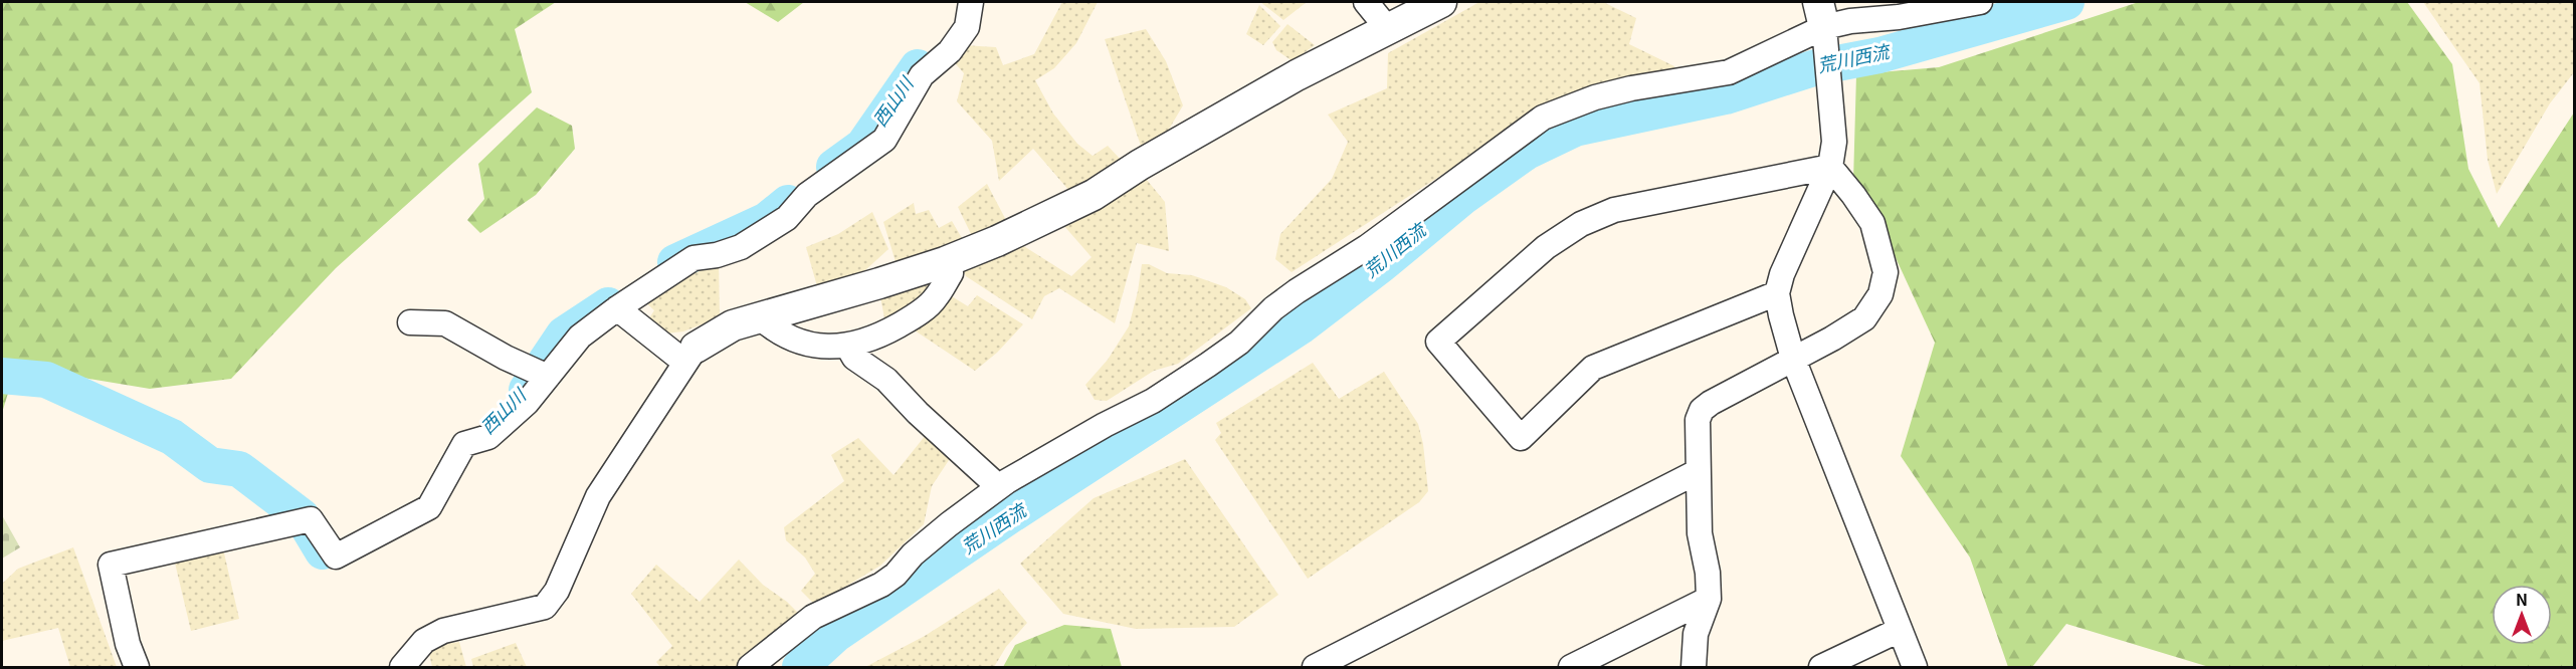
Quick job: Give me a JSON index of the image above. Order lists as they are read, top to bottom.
{
  "water": ["荒川西流", "西山川"],
  "north": "top"
}
